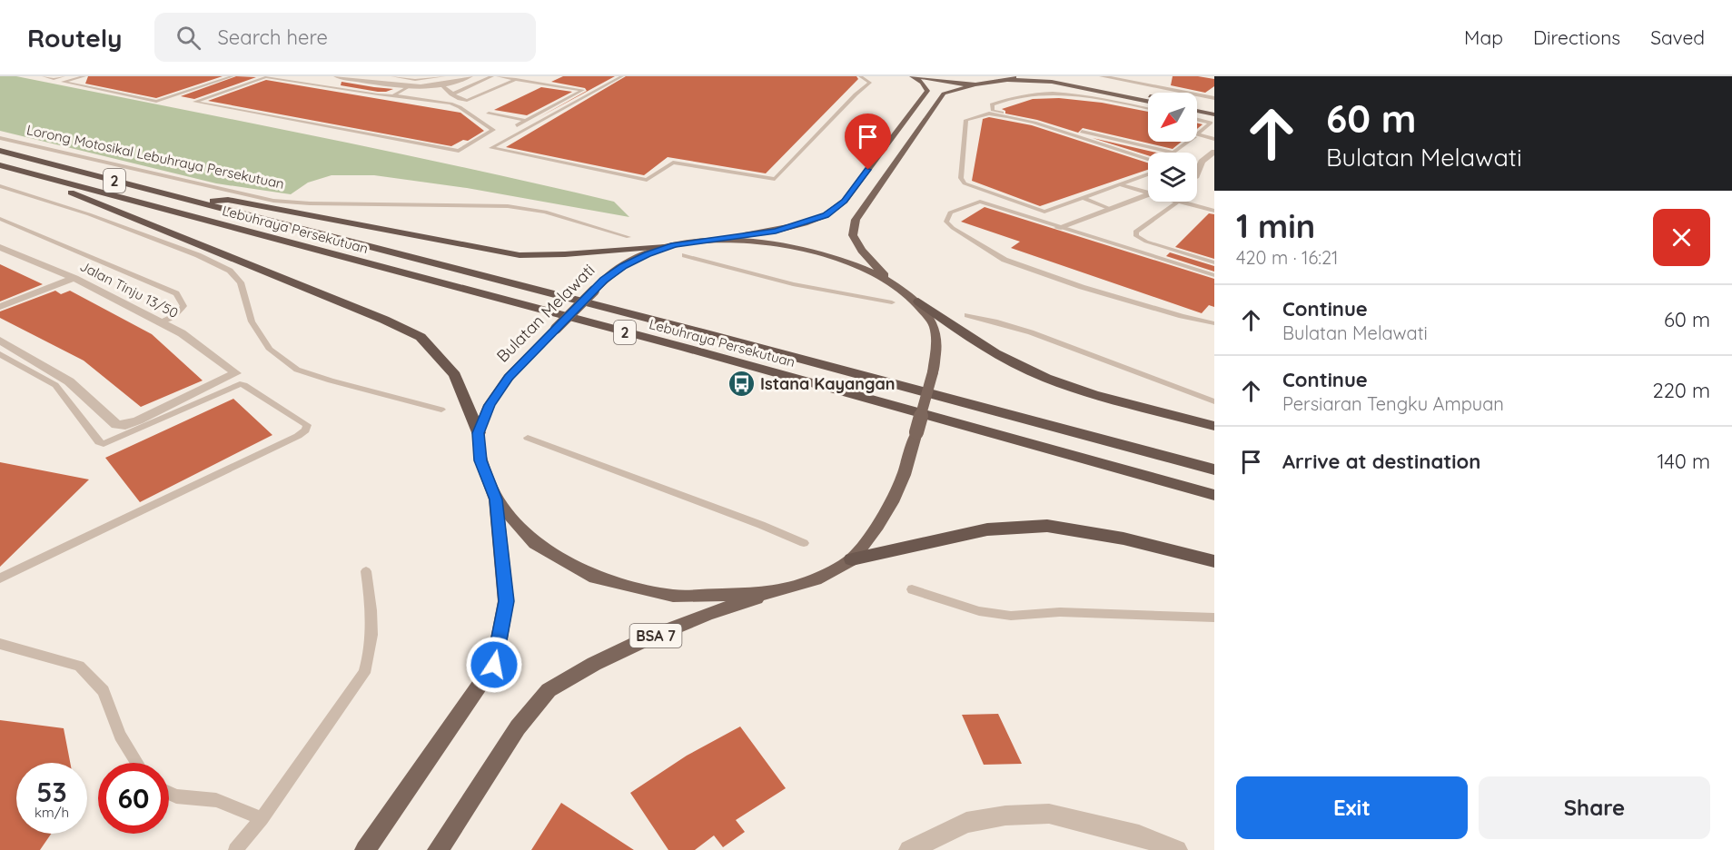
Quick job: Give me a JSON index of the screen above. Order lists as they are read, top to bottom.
{
  "streets": {
    "highway": ["2", "Lebuhraya Persekutuan"],
    "main road": ["Bulatan Melawati", "BSA 7"],
    "street": ["Jalan Tinju 13/50"],
    "lane": ["Lorong Motosikal Lebuhraya Persekutuan"]
  },
  "crossings": [
    ["Bulatan Melawati", "BSA 7"]
  ],
  "places": {
    "bus stop": ["Istana Kayangan"]
  },
  "north": "bottom left",
  "page": {
    "header": "Routely",
    "search": "Search here",
    "nav": ["Map", "Directions", "Saved"],
    "turn": ["60 m", "Bulatan Melawati"],
    "heading": ["1 min", "420 m · 16:21"],
    "list": [
      {
        "name": "Continue",
        "note": "Bulatan Melawati",
        "value": "60 m"
      },
      {
        "name": "Continue",
        "note": "Persiaran Tengku Ampuan",
        "value": "220 m"
      },
      {
        "name": "Arrive at destination",
        "value": "140 m"
      }
    ],
    "speed": "53 km/h",
    "limit": "60",
    "buttons": ["Exit", "Share"]
  }
}
